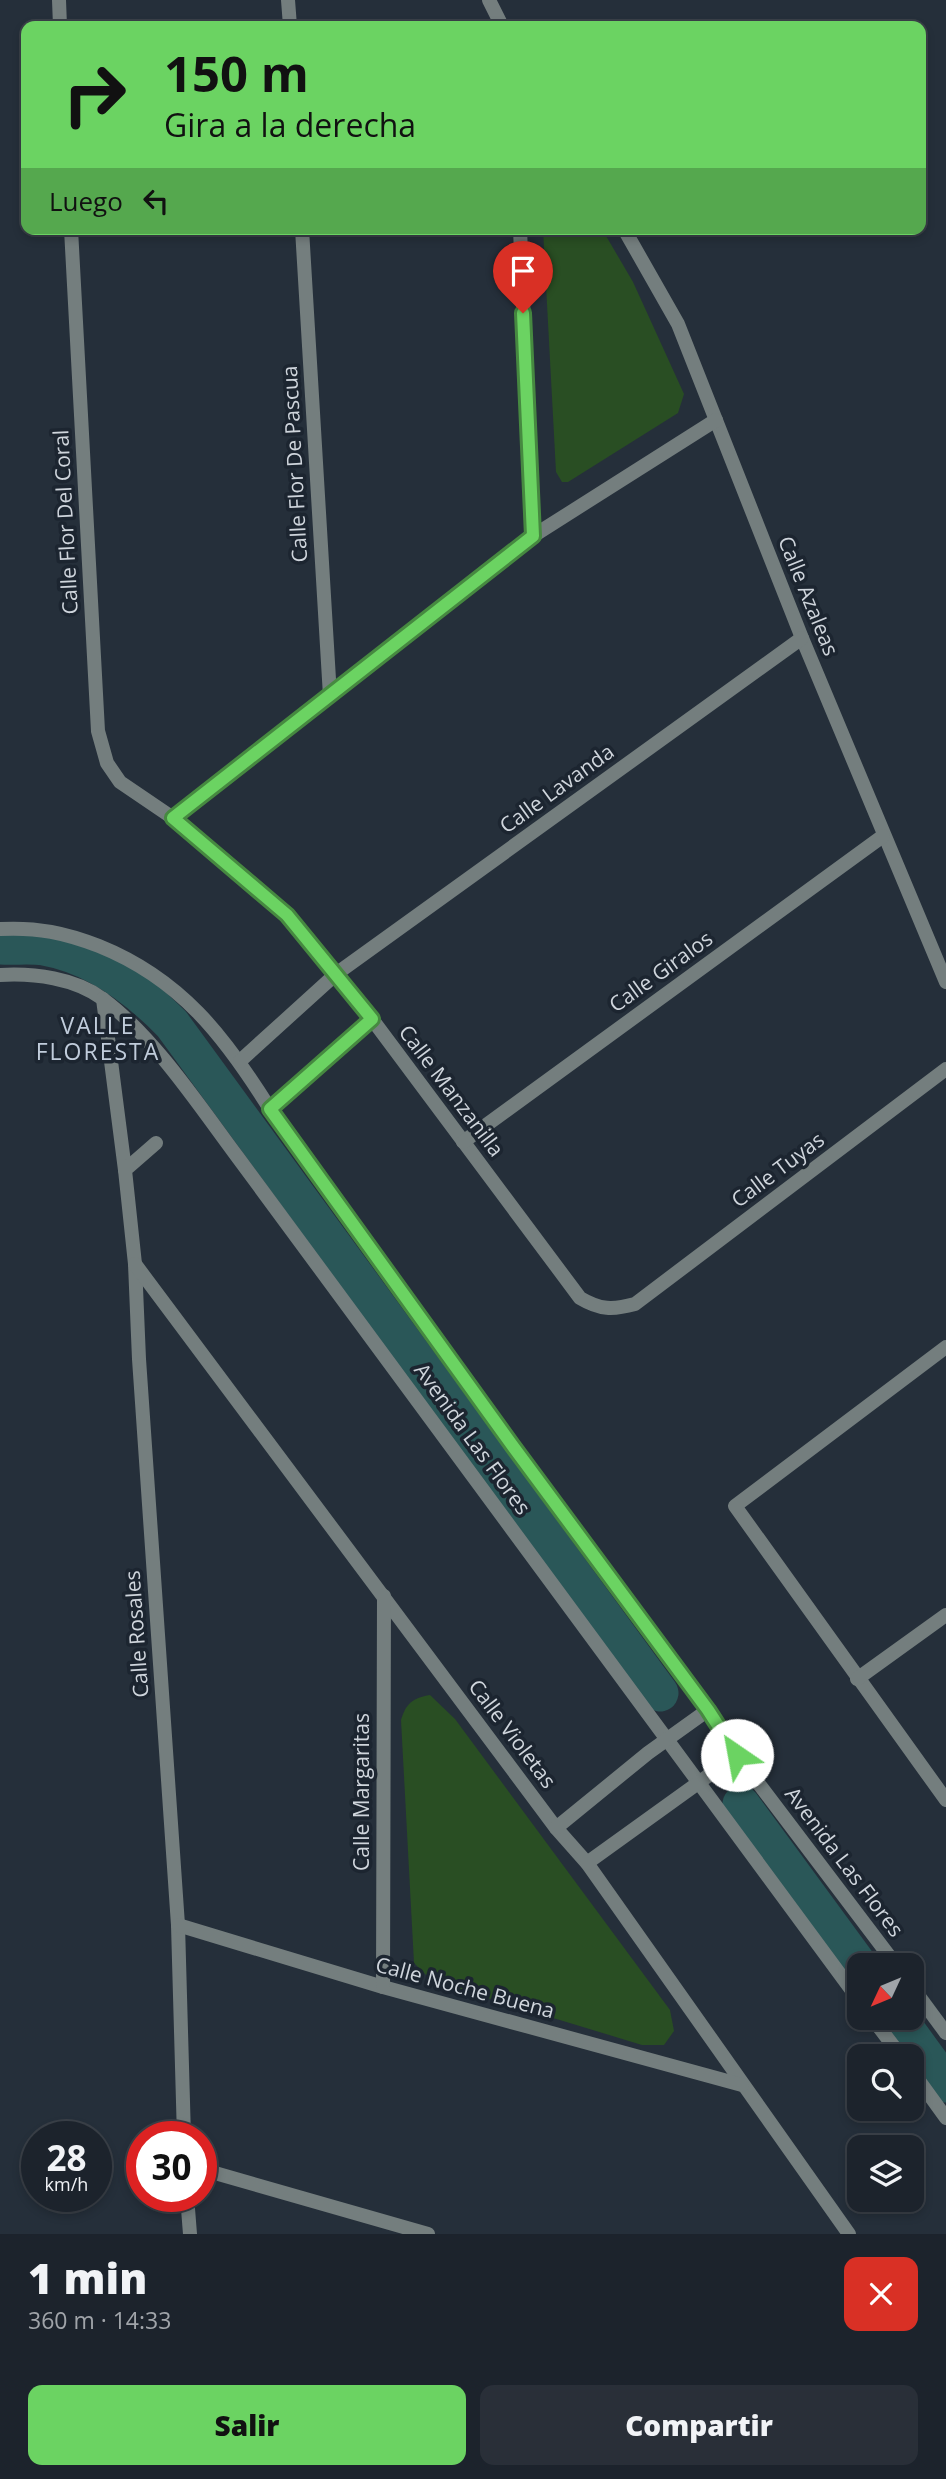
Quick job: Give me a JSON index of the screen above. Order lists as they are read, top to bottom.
{
  "streets": {
    "street": [
      "Calle Flor De Pascua",
      "Calle Flor Del Coral",
      "Calle Azaleas",
      "Calle Lavanda",
      "Calle Giralos",
      "Calle Manzanilla",
      "Calle Tuyas",
      "Avenida Las Flores",
      "Calle Rosales",
      "Calle Violetas",
      "Calle Margaritas",
      "Calle Noche Buena"
    ]
  },
  "crossings": [
    ["Calle Flor Del Coral", "Calle Manzanilla"],
    ["Calle Azaleas", "Calle Lavanda"],
    ["Calle Azaleas", "Calle Giralos"],
    ["Calle Lavanda", "Calle Manzanilla"],
    ["Calle Lavanda", "Avenida Las Flores"],
    ["Calle Giralos", "Calle Manzanilla"],
    ["Calle Manzanilla", "Calle Tuyas"],
    ["Avenida Las Flores", "Calle Rosales"],
    ["Calle Rosales", "Calle Violetas"],
    ["Calle Rosales", "Calle Noche Buena"],
    ["Calle Violetas", "Calle Margaritas"],
    ["Calle Violetas", "Calle Noche Buena"],
    ["Calle Margaritas", "Calle Noche Buena"]
  ],
  "districts": ["VALLE FLORESTA"],
  "north": "bottom left",
  "page": {
    "turn": ["150 m", "Gira a la derecha"],
    "then": "Luego",
    "speed": "28 km/h",
    "limit": "30",
    "heading": ["1 min", "360 m · 14:33"],
    "buttons": ["Salir", "Compartir"]
  }
}
